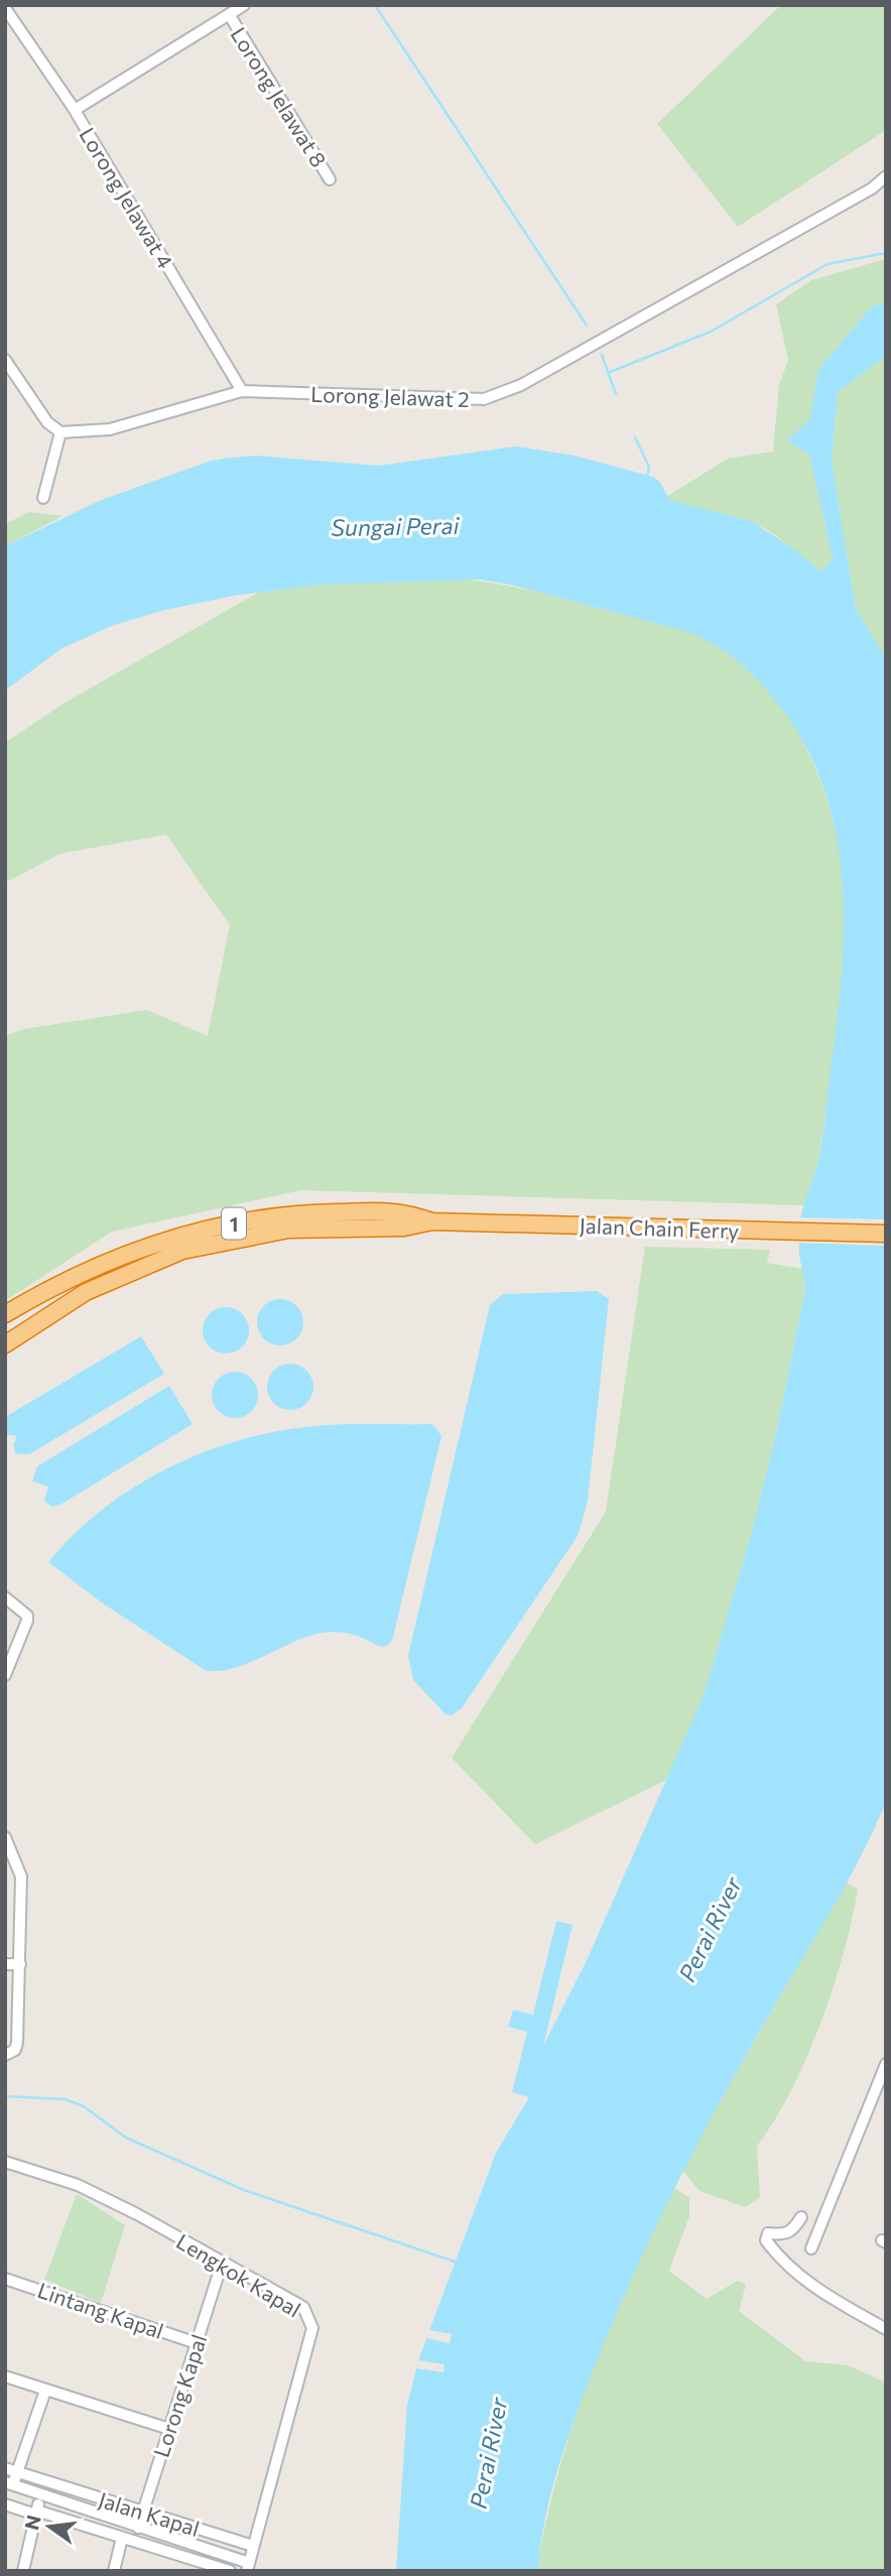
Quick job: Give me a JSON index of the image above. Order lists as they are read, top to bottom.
{
  "streets": {
    "highway": ["1", "Jalan Chain Ferry"],
    "street": [
      "Lorong Jelawat 8",
      "Lorong Jelawat 4",
      "Lorong Jelawat 2",
      "Lengkok Kapal",
      "Lintang Kapal",
      "Lorong Kapal",
      "Jalan Kapal"
    ]
  },
  "crossings": [
    ["Lorong Jelawat 4", "Lorong Jelawat 2"],
    ["Lengkok Kapal", "Lorong Kapal"],
    ["Lengkok Kapal", "Jalan Kapal"],
    ["Lintang Kapal", "Lorong Kapal"],
    ["Lorong Kapal", "Jalan Kapal"]
  ],
  "water": ["Sungai Perai", "Perai River"],
  "north": "left"
}
